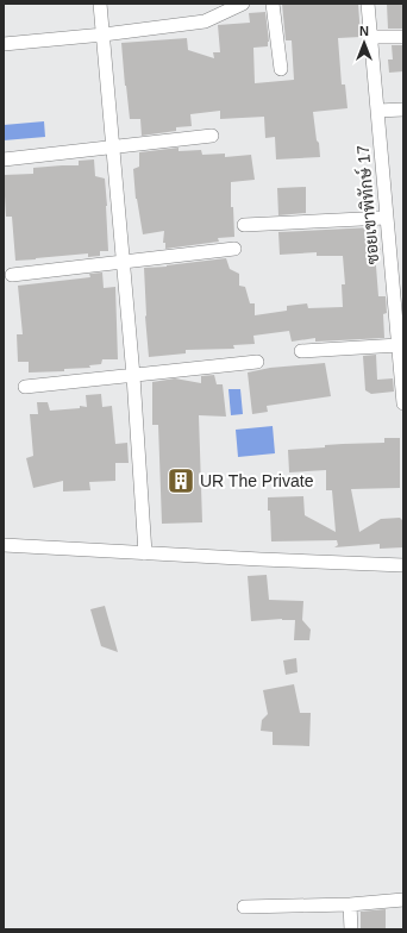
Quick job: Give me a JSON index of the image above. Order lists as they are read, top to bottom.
{
  "streets": {
    "street": ["ซอยเขาพิทักษ์ 17"]
  },
  "places": {
    "building": ["UR The Private"]
  },
  "north": "top"
}
